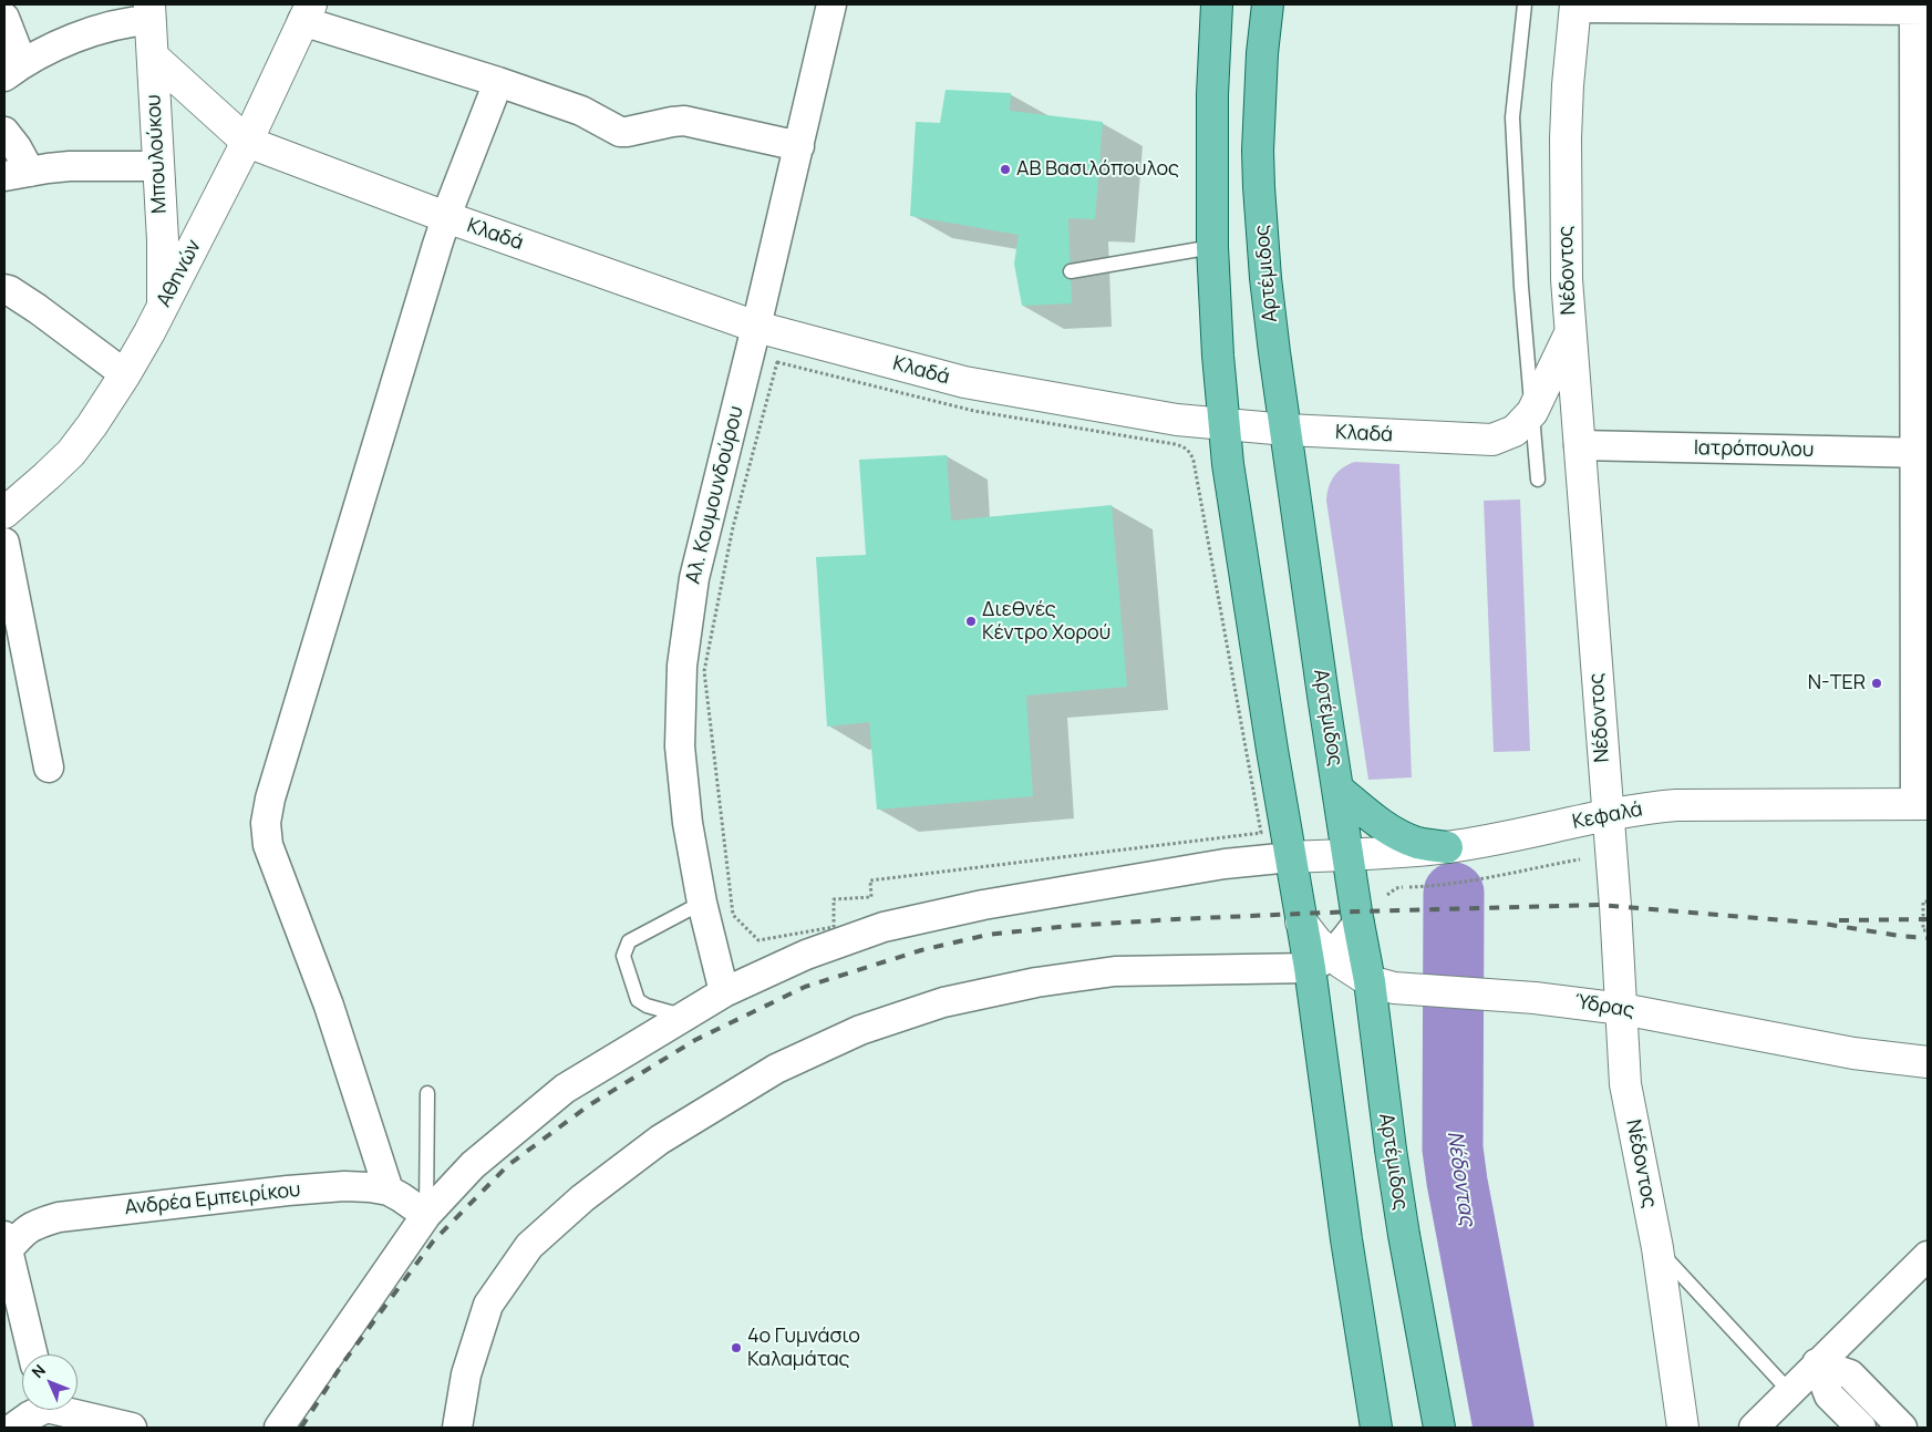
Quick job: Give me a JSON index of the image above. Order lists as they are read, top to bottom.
{
  "streets": {
    "main road": ["Αρτέμιδος"],
    "street": [
      "Μπουλούκου",
      "Κλαδά",
      "Νέδοντος",
      "Αθηνών",
      "Ιατρόπουλου",
      "Αλ. Κουμουνδούρου",
      "Κεφαλά",
      "Ύδρας",
      "Ανδρέα Εμπειρίκου"
    ]
  },
  "crossings": [
    ["Μπουλούκου", "Αθηνών"],
    ["Κλαδά", "Νέδοντος"],
    ["Κλαδά", "Αθηνών"],
    ["Κλαδά", "Αρτέμιδος"],
    ["Κλαδά", "Αλ. Κουμουνδούρου"],
    ["Νέδοντος", "Ιατρόπουλου"],
    ["Νέδοντος", "Κεφαλά"],
    ["Νέδοντος", "Ύδρας"],
    ["Αρτέμιδος", "Ύδρας"]
  ],
  "water": ["Νέδoντας"],
  "places": [
    "ΑΒ Βασιλόπουλος",
    "Διεθνές Κέντρο Χορού",
    "N-TER",
    "4ο Γυμνάσιο Καλαμάτας"
  ],
  "north": "top left"
}
